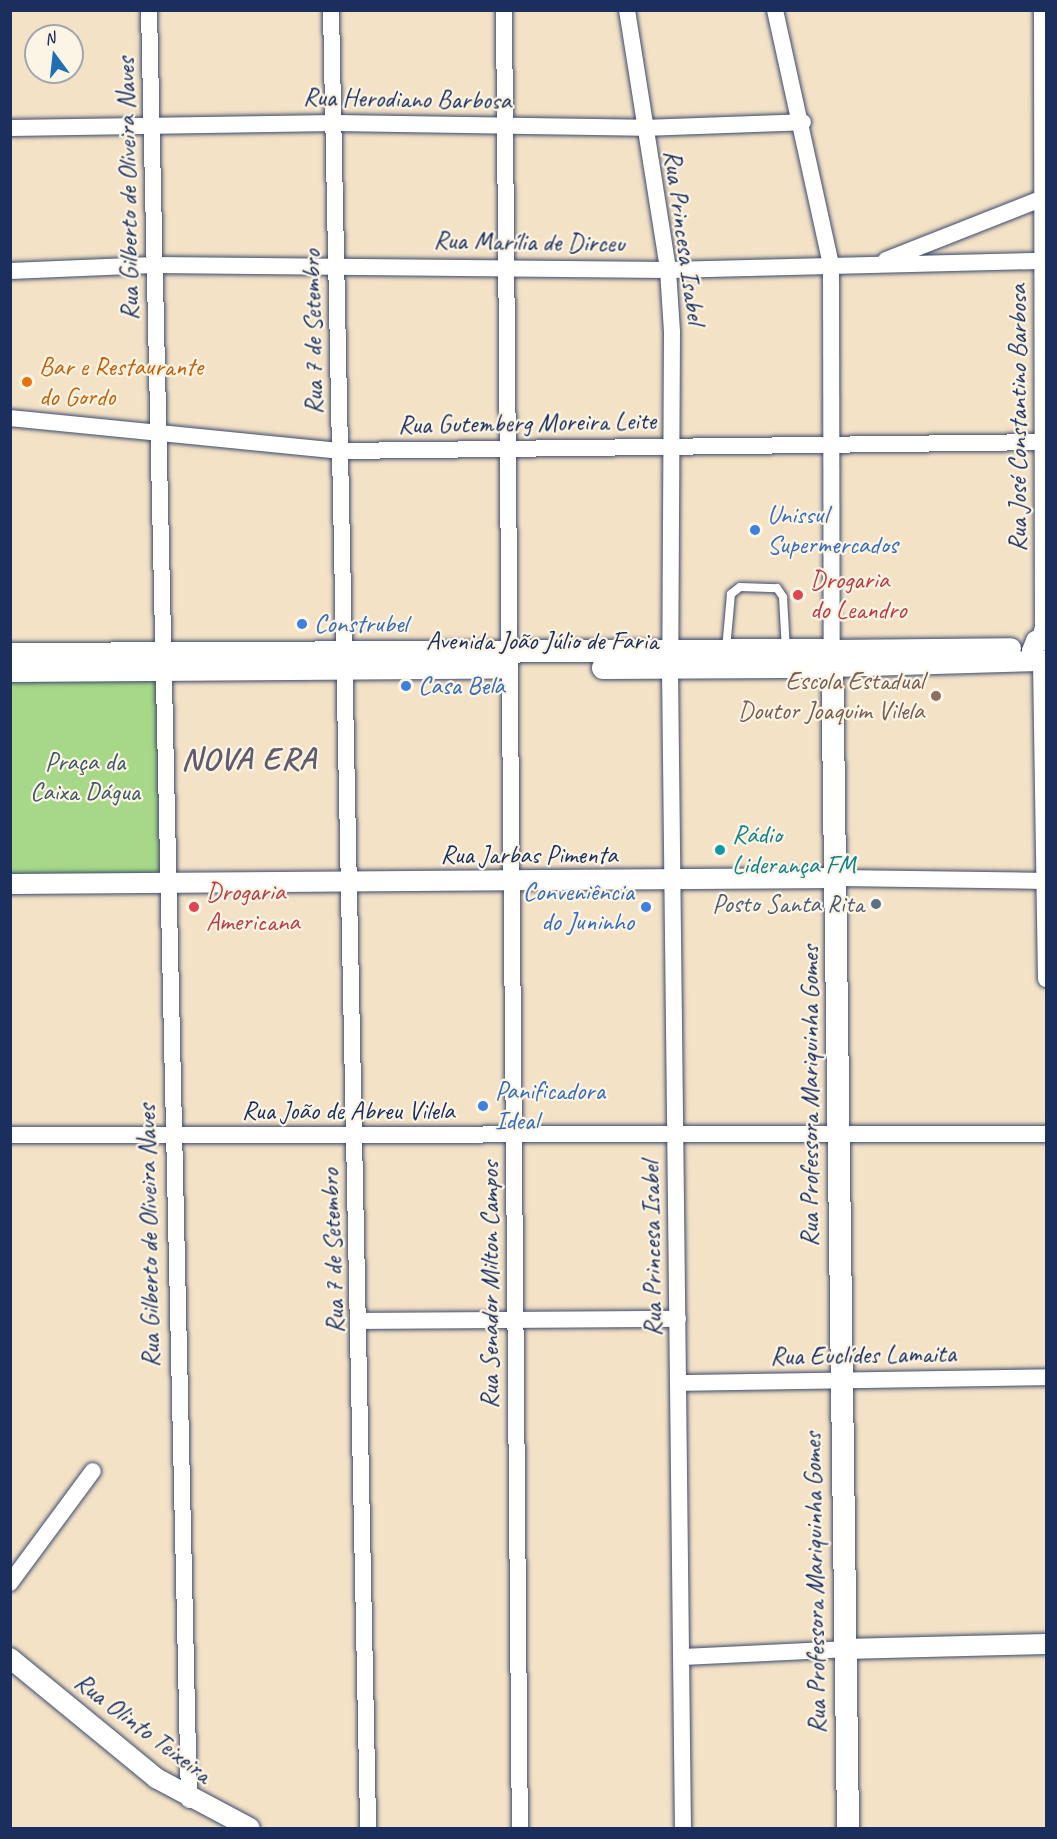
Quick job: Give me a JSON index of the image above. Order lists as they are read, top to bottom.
{
  "streets": {
    "main road": ["Avenida João Júlio de Faria", "Rua Professora Mariquinha Gomes"],
    "street": [
      "Rua Herodiano Barbosa",
      "Rua Gilberto de Oliveira Naves",
      "Rua Princesa Isabel",
      "Rua Marília de Dirceu",
      "Rua 7 de Setembro",
      "Rua José Constantino Barbosa",
      "Rua Gutemberg Moreira Leite",
      "Rua Jarbas Pimenta",
      "Rua João de Abreu Vilela",
      "Rua Senador Milton Campos",
      "Rua Euclídes Lamaita",
      "Rua Olinto Teixeira"
    ]
  },
  "crossings": [
    ["Rua Herodiano Barbosa", "Rua Gilberto de Oliveira Naves"],
    ["Rua Herodiano Barbosa", "Rua Princesa Isabel"],
    ["Rua Herodiano Barbosa", "Rua 7 de Setembro"],
    ["Rua Herodiano Barbosa", "Rua Professora Mariquinha Gomes"],
    ["Rua Herodiano Barbosa", "Rua Senador Milton Campos"],
    ["Rua Gilberto de Oliveira Naves", "Rua Marília de Dirceu"],
    ["Rua Gilberto de Oliveira Naves", "Rua Gutemberg Moreira Leite"],
    ["Rua Gilberto de Oliveira Naves", "Avenida João Júlio de Faria"],
    ["Rua Gilberto de Oliveira Naves", "Rua Jarbas Pimenta"],
    ["Rua Gilberto de Oliveira Naves", "Rua João de Abreu Vilela"],
    ["Rua Gilberto de Oliveira Naves", "Rua Olinto Teixeira"],
    ["Rua Princesa Isabel", "Rua Marília de Dirceu"],
    ["Rua Princesa Isabel", "Rua Gutemberg Moreira Leite"],
    ["Rua Princesa Isabel", "Avenida João Júlio de Faria"],
    ["Rua Princesa Isabel", "Rua Jarbas Pimenta"],
    ["Rua Princesa Isabel", "Rua João de Abreu Vilela"],
    ["Rua Princesa Isabel", "Rua Euclídes Lamaita"],
    ["Rua Marília de Dirceu", "Rua 7 de Setembro"],
    ["Rua Marília de Dirceu", "Rua José Constantino Barbosa"],
    ["Rua Marília de Dirceu", "Rua Professora Mariquinha Gomes"],
    ["Rua Marília de Dirceu", "Rua Senador Milton Campos"],
    ["Rua 7 de Setembro", "Rua Gutemberg Moreira Leite"],
    ["Rua 7 de Setembro", "Avenida João Júlio de Faria"],
    ["Rua 7 de Setembro", "Rua Jarbas Pimenta"],
    ["Rua 7 de Setembro", "Rua João de Abreu Vilela"],
    ["Rua José Constantino Barbosa", "Rua Gutemberg Moreira Leite"],
    ["Rua José Constantino Barbosa", "Avenida João Júlio de Faria"],
    ["Rua José Constantino Barbosa", "Rua Jarbas Pimenta"],
    ["Rua Gutemberg Moreira Leite", "Rua Professora Mariquinha Gomes"],
    ["Rua Gutemberg Moreira Leite", "Rua Senador Milton Campos"],
    ["Avenida João Júlio de Faria", "Rua Professora Mariquinha Gomes"],
    ["Avenida João Júlio de Faria", "Rua Senador Milton Campos"],
    ["Rua Jarbas Pimenta", "Rua Professora Mariquinha Gomes"],
    ["Rua Jarbas Pimenta", "Rua Senador Milton Campos"],
    ["Rua Professora Mariquinha Gomes", "Rua João de Abreu Vilela"],
    ["Rua Professora Mariquinha Gomes", "Rua Euclídes Lamaita"],
    ["Rua João de Abreu Vilela", "Rua Senador Milton Campos"]
  ],
  "districts": ["NOVA ERA"],
  "parks": ["Praça da Caixa Dágua"],
  "places": [
    "Bar e Restaurante do Gordo",
    "Unissul Supermercados",
    "Drogaria do Leandro",
    "Construbel",
    "Casa Bela",
    "Escola Estadual Doutor Joaquim Vilela",
    "Rádio Liderança FM",
    "Posto Santa Rita",
    "Drogaria Americana",
    "Conveniência do Juninho",
    "Panificadora Ideal"
  ],
  "north": "top"
}
